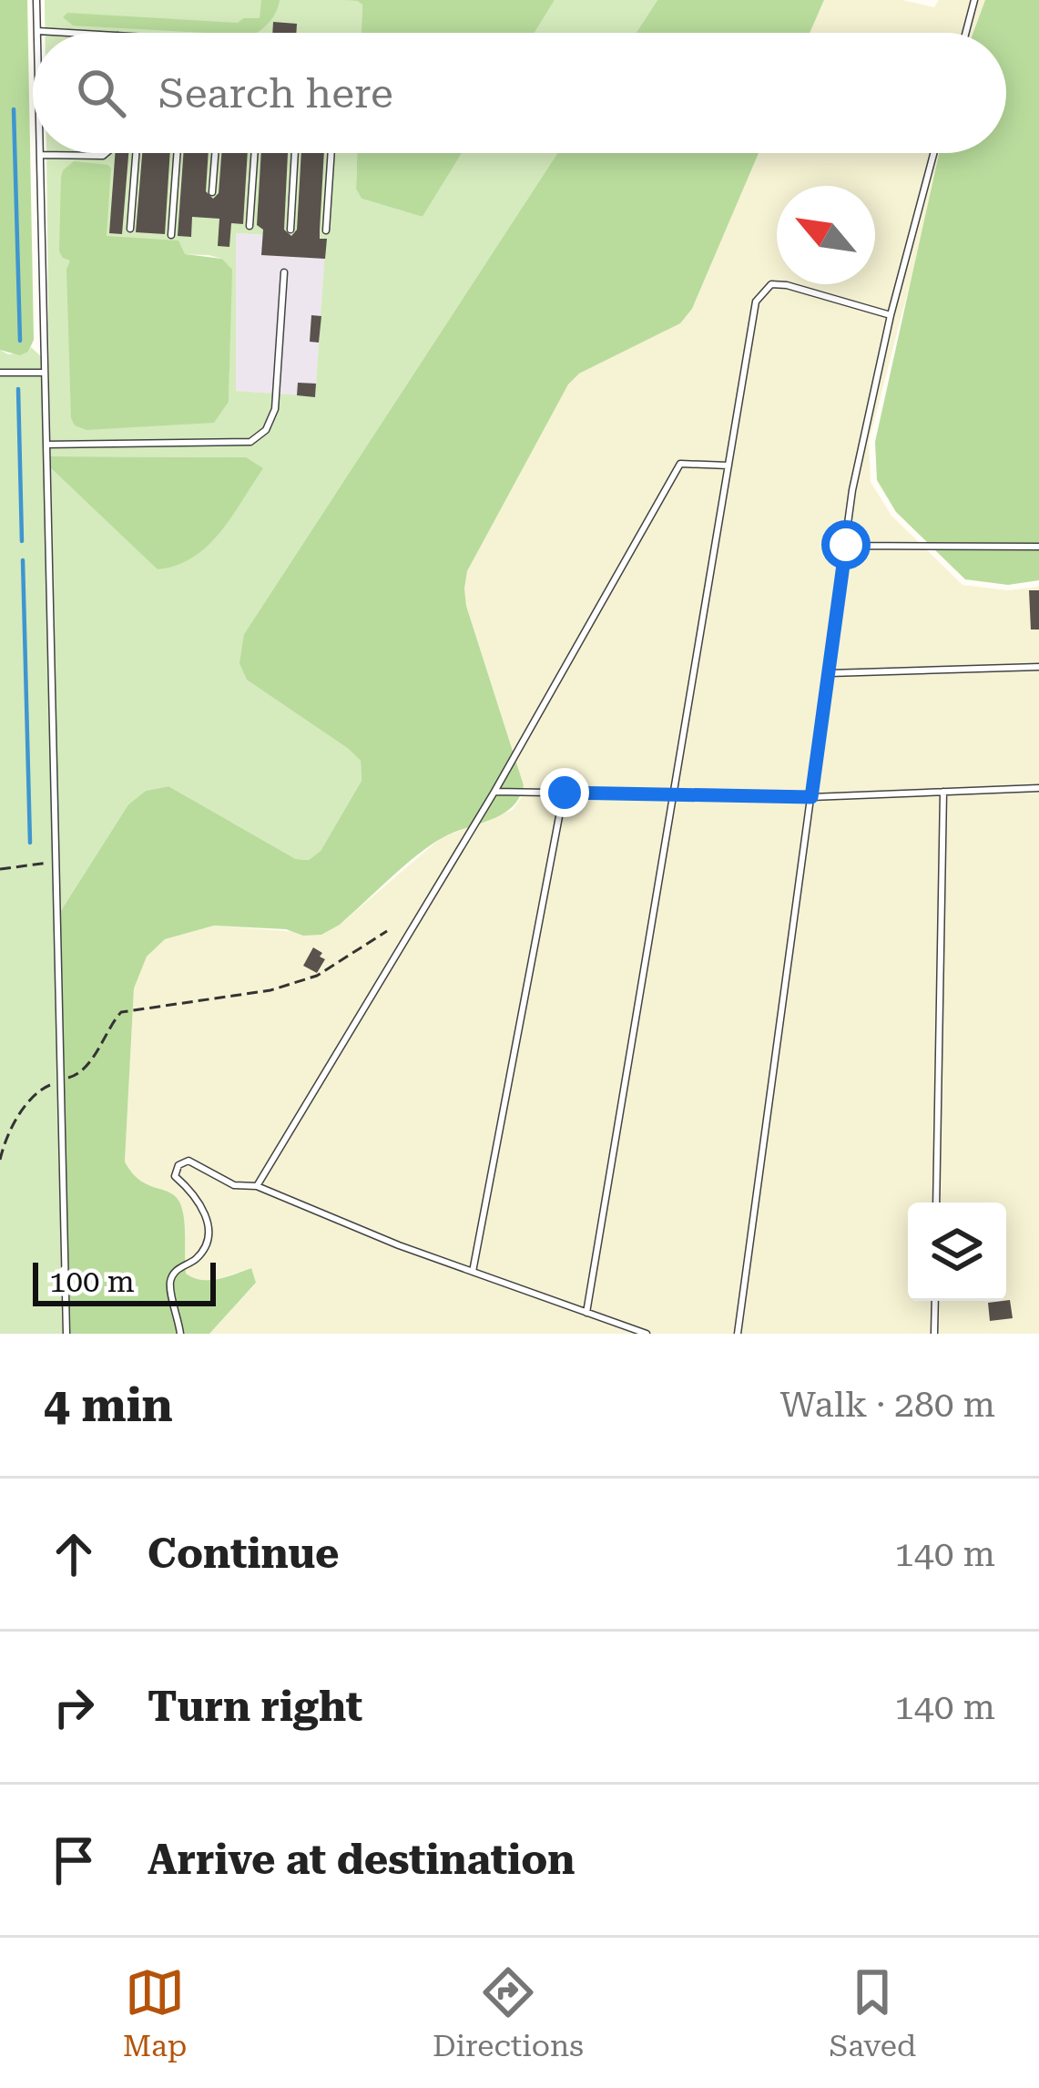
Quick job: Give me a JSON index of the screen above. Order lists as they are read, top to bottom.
{
  "scale_bar": "100 m",
  "north": "top left",
  "page": {
    "search": "Search here",
    "scale": "100 m",
    "heading": ["4 min", "Walk · 280 m"],
    "list": [
      ["Continue", "140 m"],
      ["Turn right", "140 m"],
      "Arrive at destination"
    ],
    "nav": ["Map", "Directions", "Saved"]
  }
}
